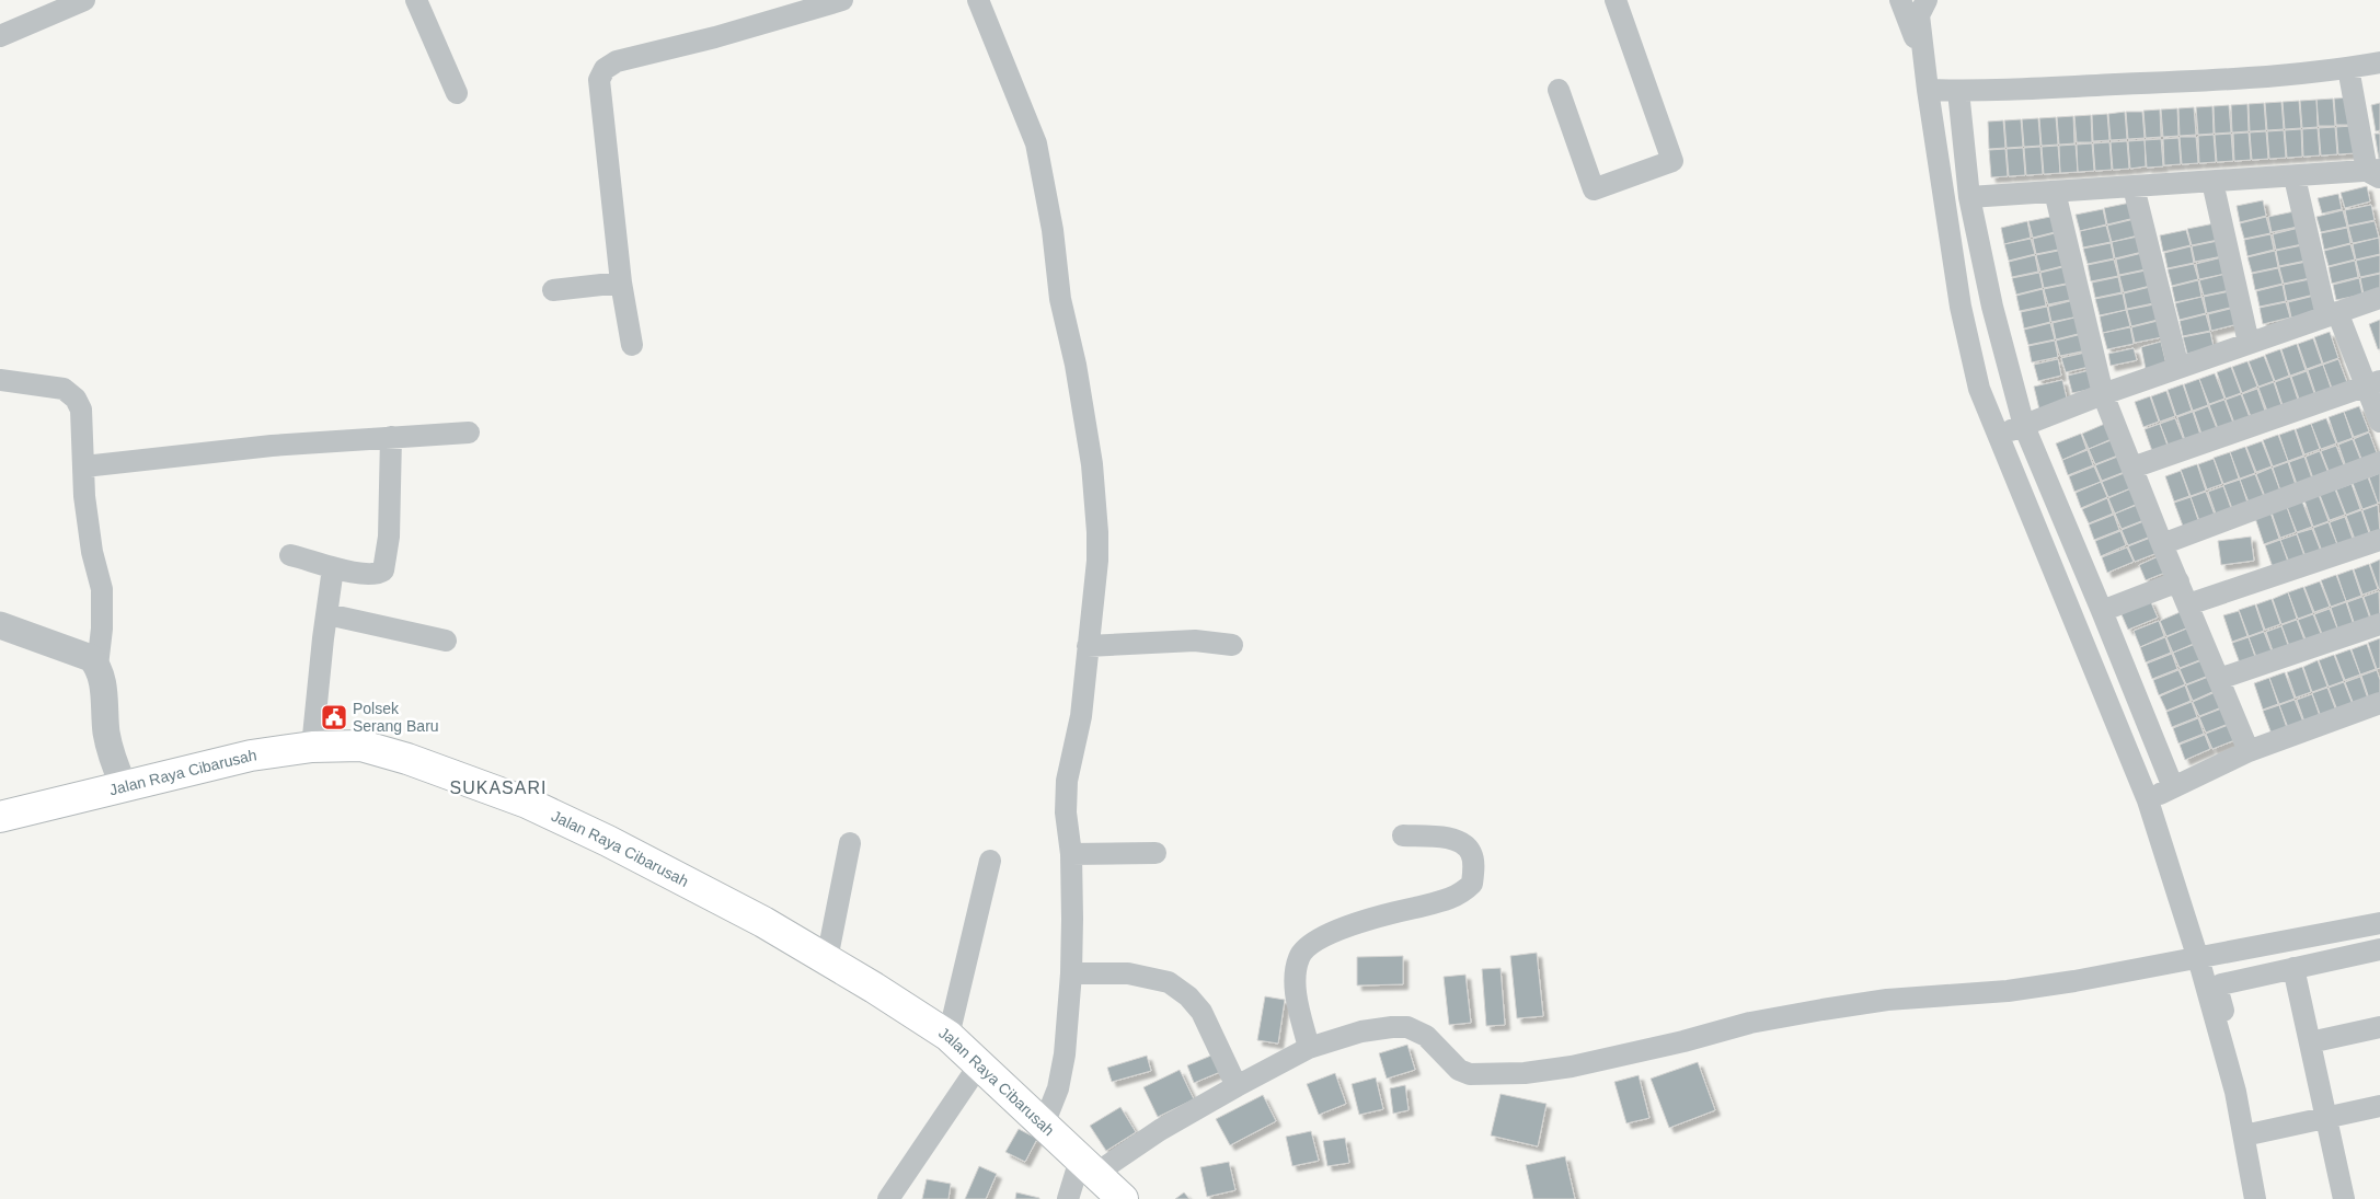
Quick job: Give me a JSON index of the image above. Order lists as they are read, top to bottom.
{
  "streets": {
    "main road": ["Jalan Raya Cibarusah"]
  },
  "districts": ["SUKASARI"],
  "places": {
    "public building": ["Polsek Serang Baru"]
  }
}
